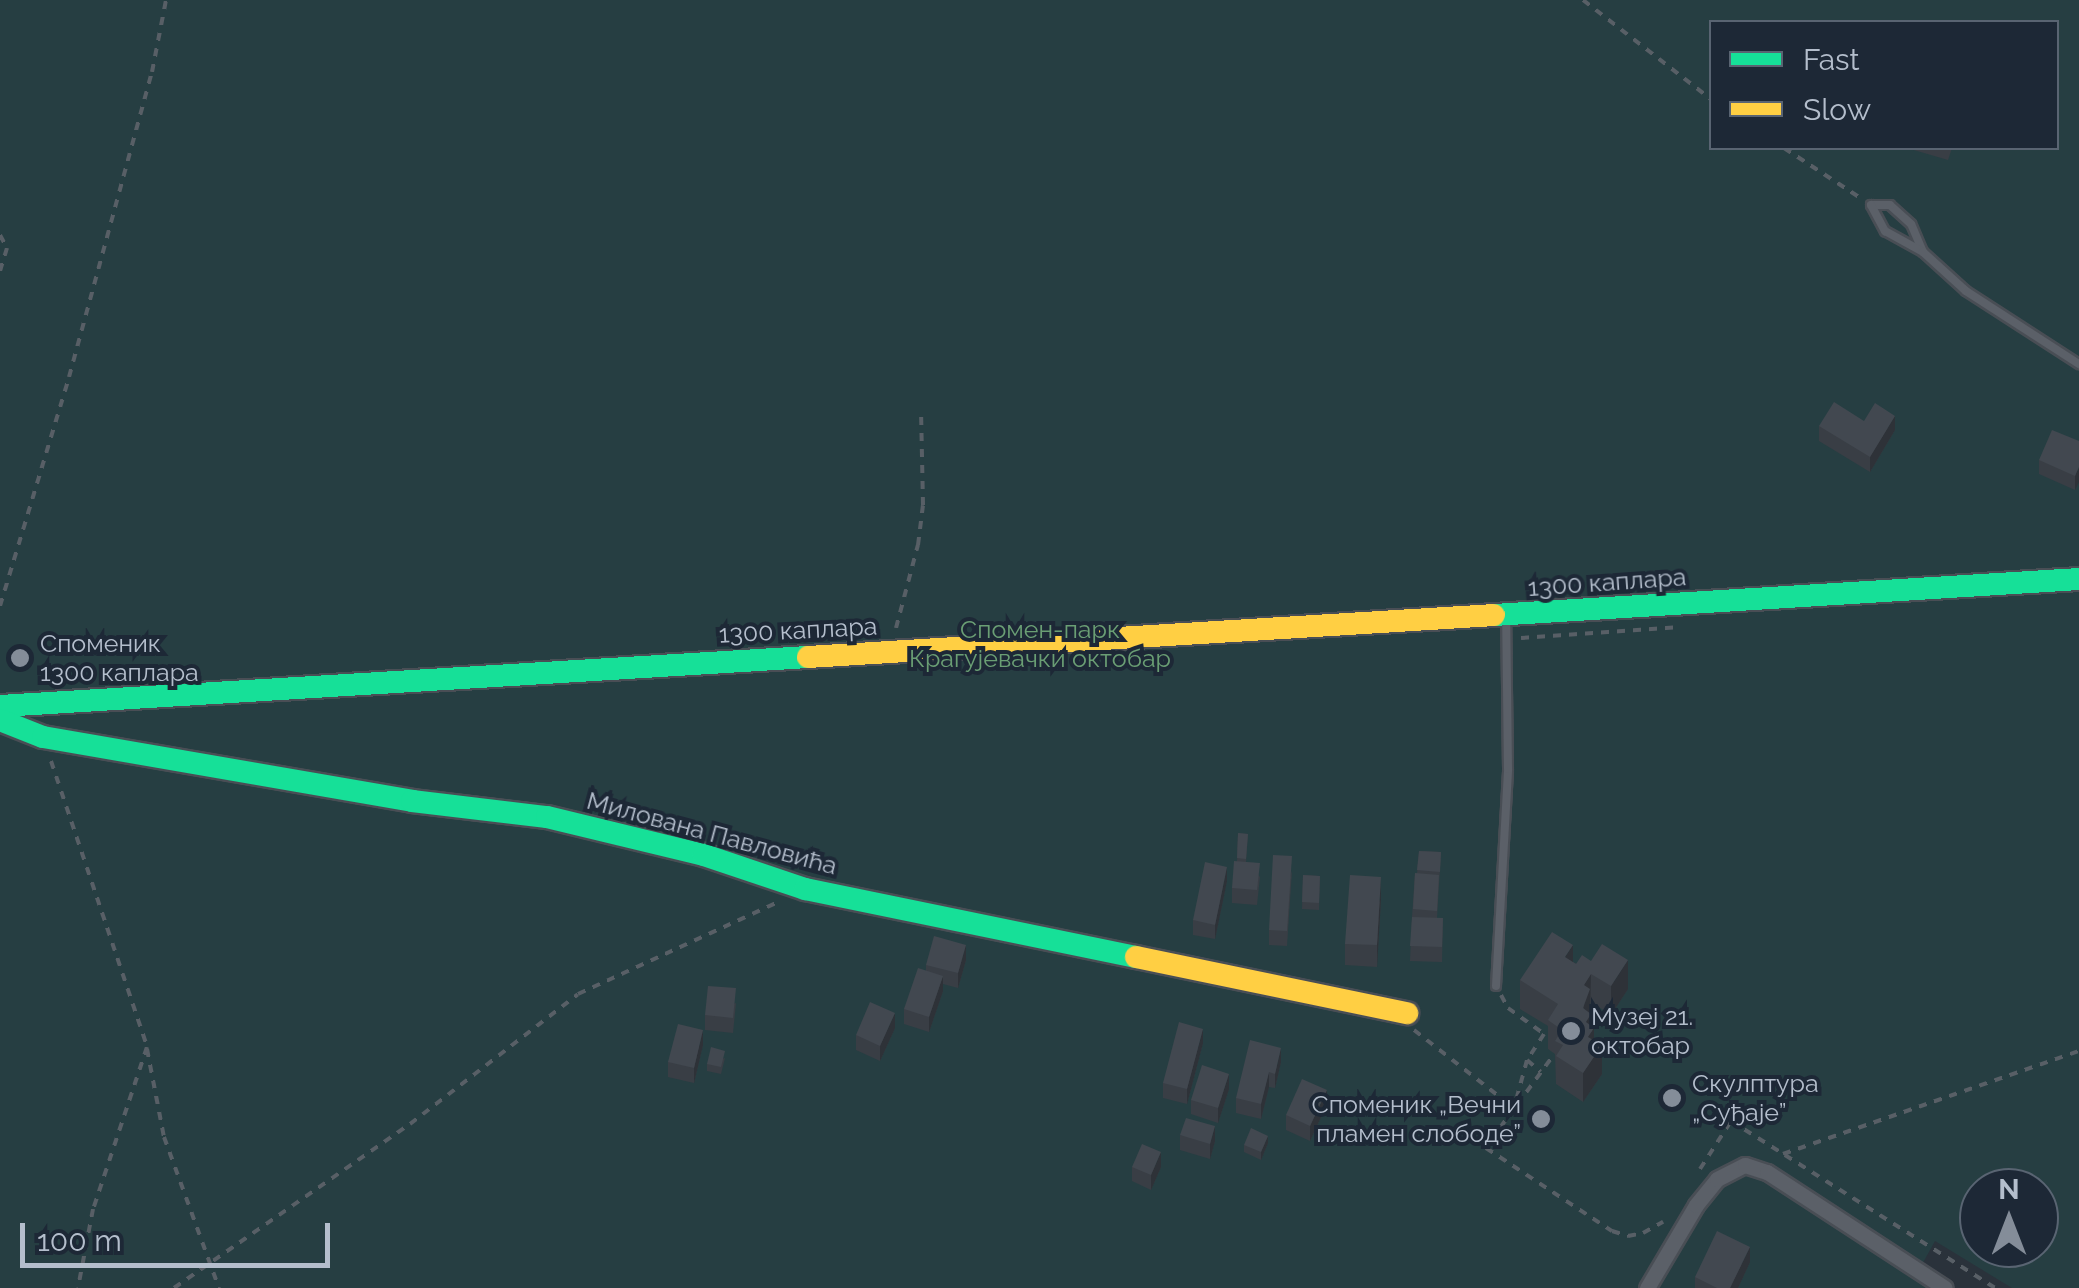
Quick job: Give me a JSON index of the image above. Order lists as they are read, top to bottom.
{
  "streets": {
    "main road": ["1300 каплара", "Милована Павловића"]
  },
  "parks": ["Спомен-парк Крагујевачки октобар"],
  "places": [
    "Споменик 1300 каплара",
    "Музеј 21. октобар",
    "Скулптура „Суђаје”",
    "Споменик „Вечни пламен слободе”"
  ],
  "legend": ["Fast", "Slow"],
  "scale_bar": "100 m",
  "north": "top"
}
